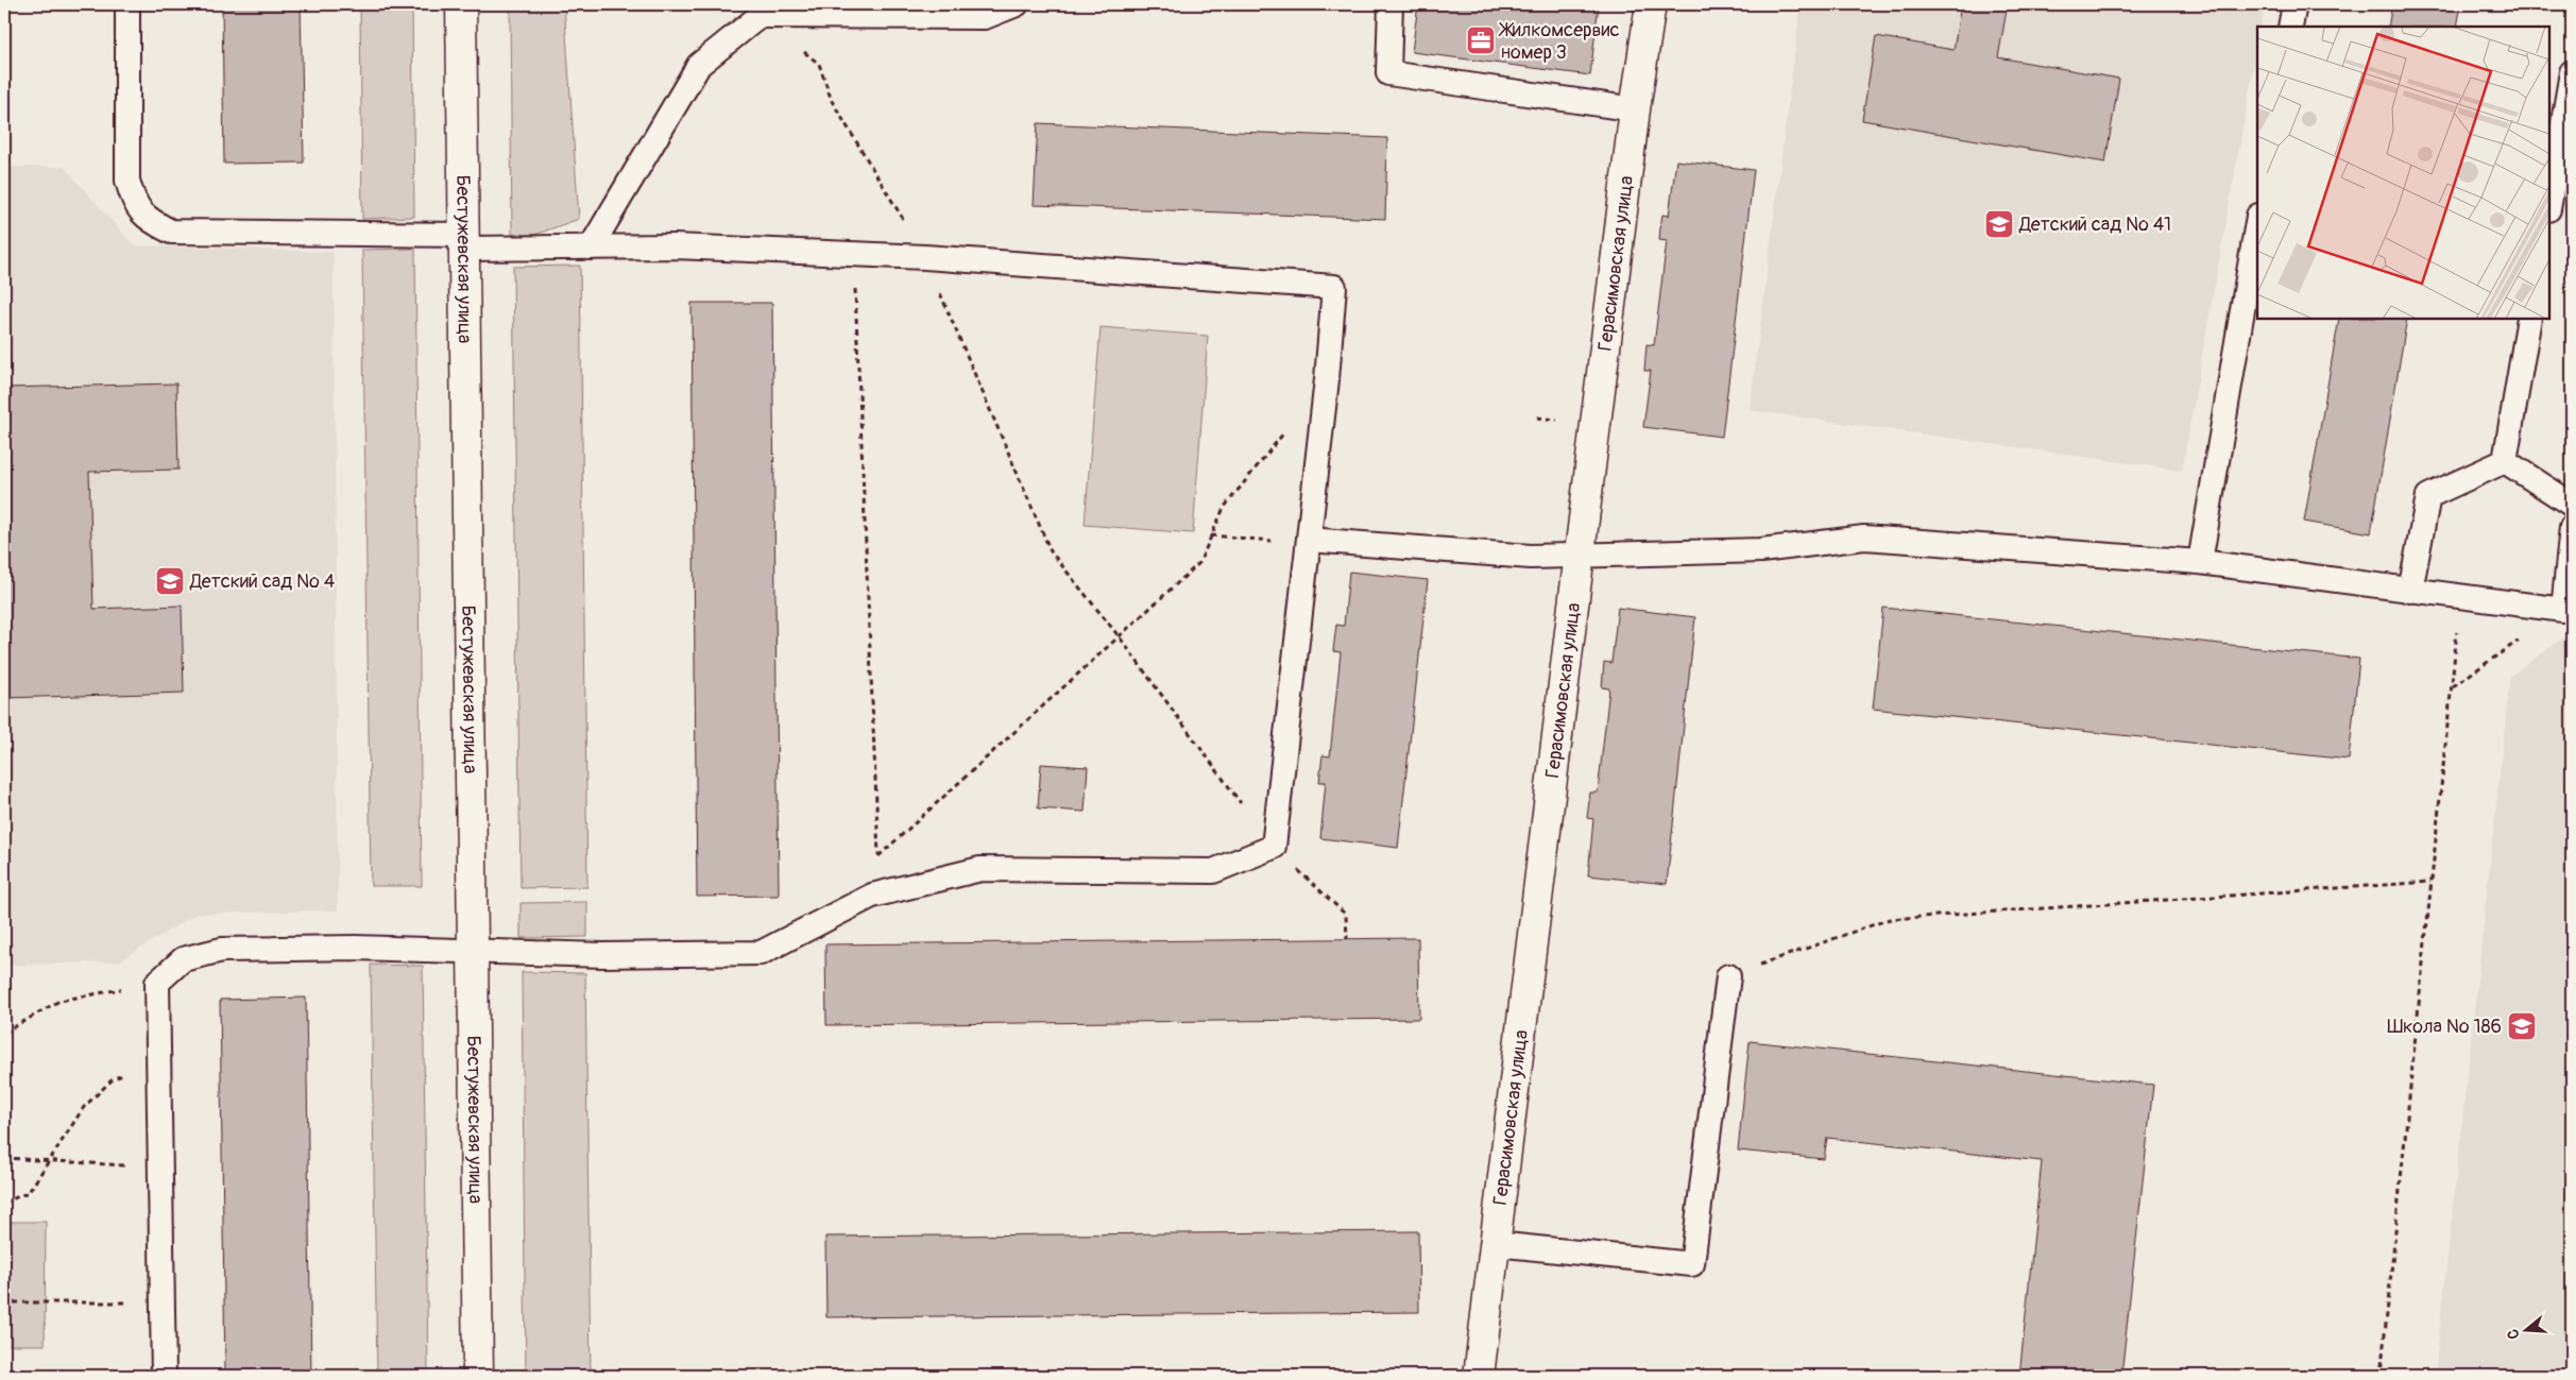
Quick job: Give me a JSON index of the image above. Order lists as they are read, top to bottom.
{
  "streets": {
    "street": ["Бестужевская улица", "Герасимовская улица"]
  },
  "places": {
    "office": ["Жилкомсервис номер 3"],
    "school or university": ["Детский сад № 41", "Детский сад № 4", "Школа № 186"]
  },
  "north": "left"
}
